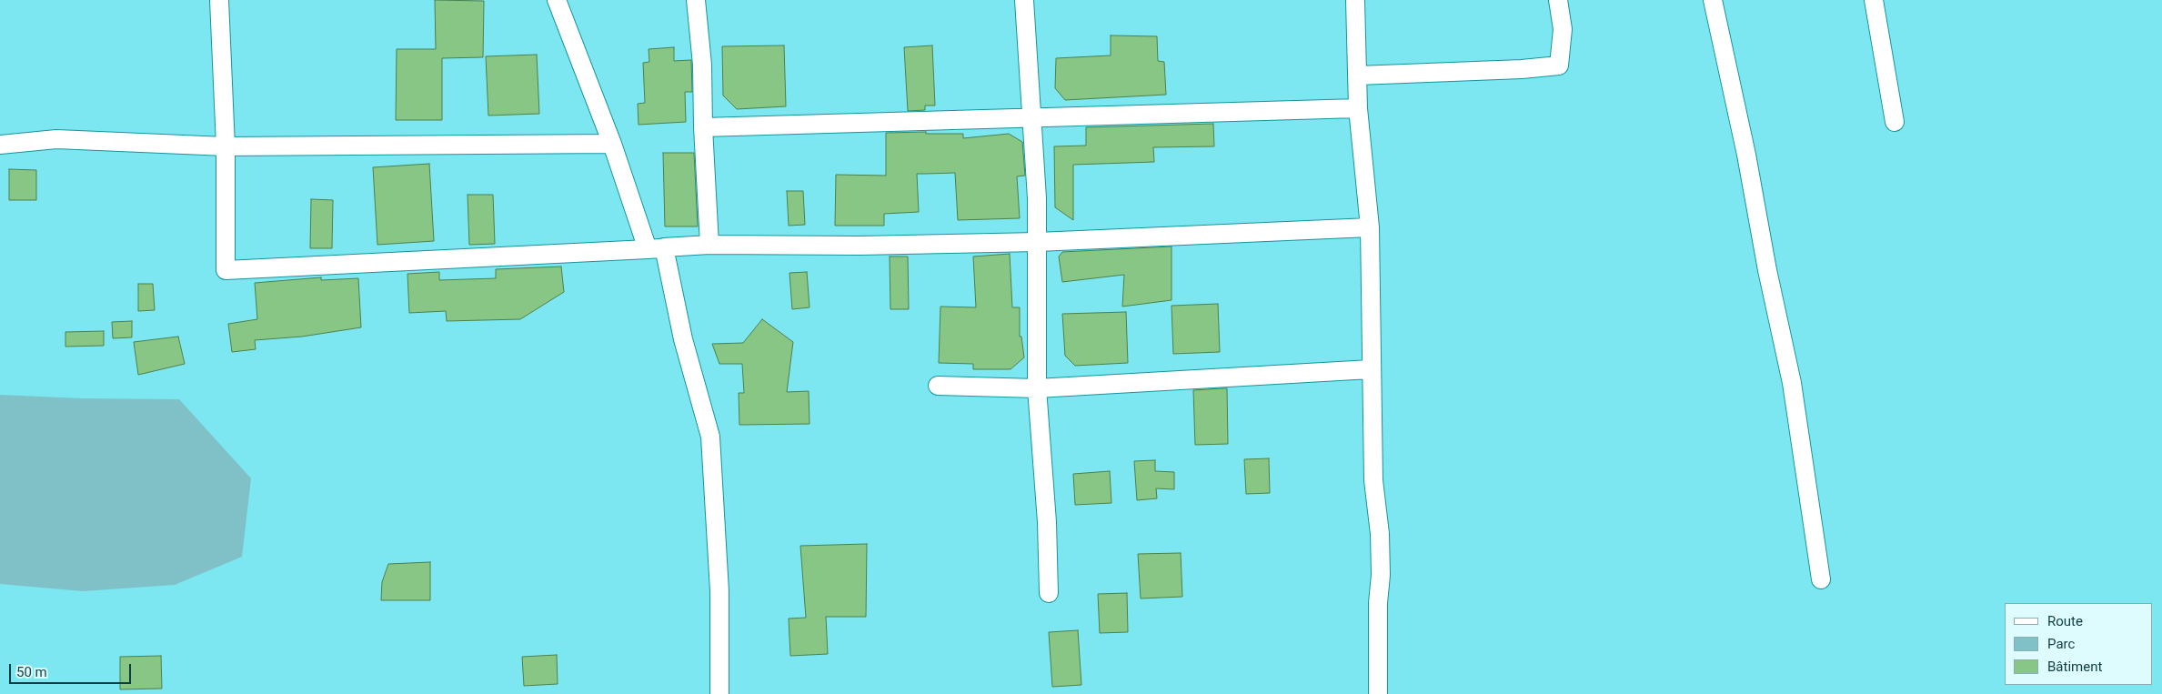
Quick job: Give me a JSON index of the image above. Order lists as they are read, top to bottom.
{
  "legend": ["Route", "Parc", "Bâtiment"],
  "scale_bar": "50 m"
}
